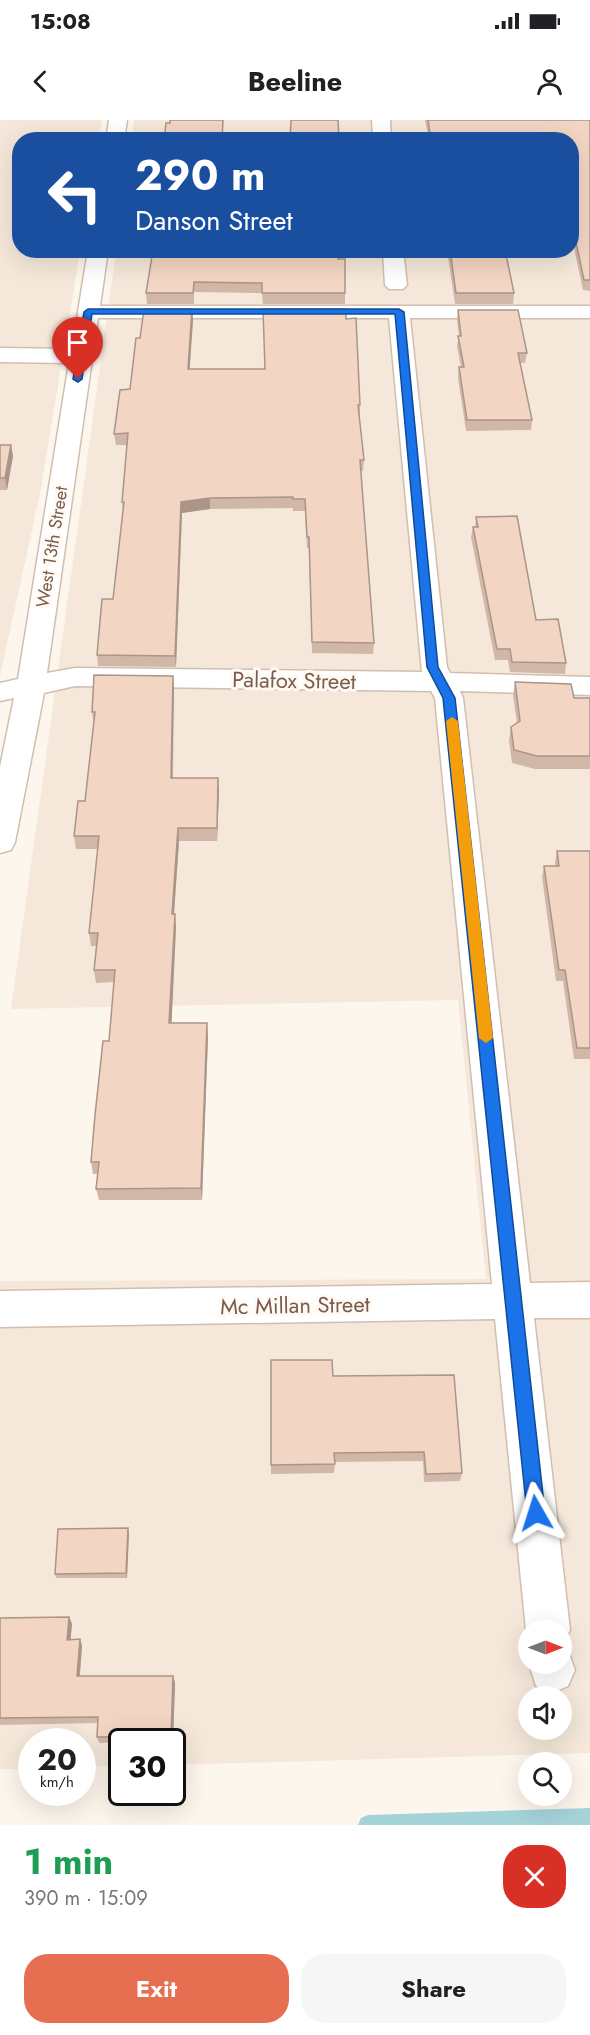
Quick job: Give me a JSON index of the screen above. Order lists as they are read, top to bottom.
{
  "streets": {
    "street": ["West 13th Street", "Palafox Street", "Mc Millan Street"]
  },
  "crossings": [
    ["West 13th Street", "Palafox Street"]
  ],
  "north": "right",
  "page": {
    "status": "15:08",
    "header": "Beeline",
    "turn": ["290 m", "Danson Street"],
    "speed": "20 km/h",
    "limit": "30",
    "heading": ["1 min", "390 m · 15:09"],
    "buttons": ["Exit", "Share"]
  }
}
